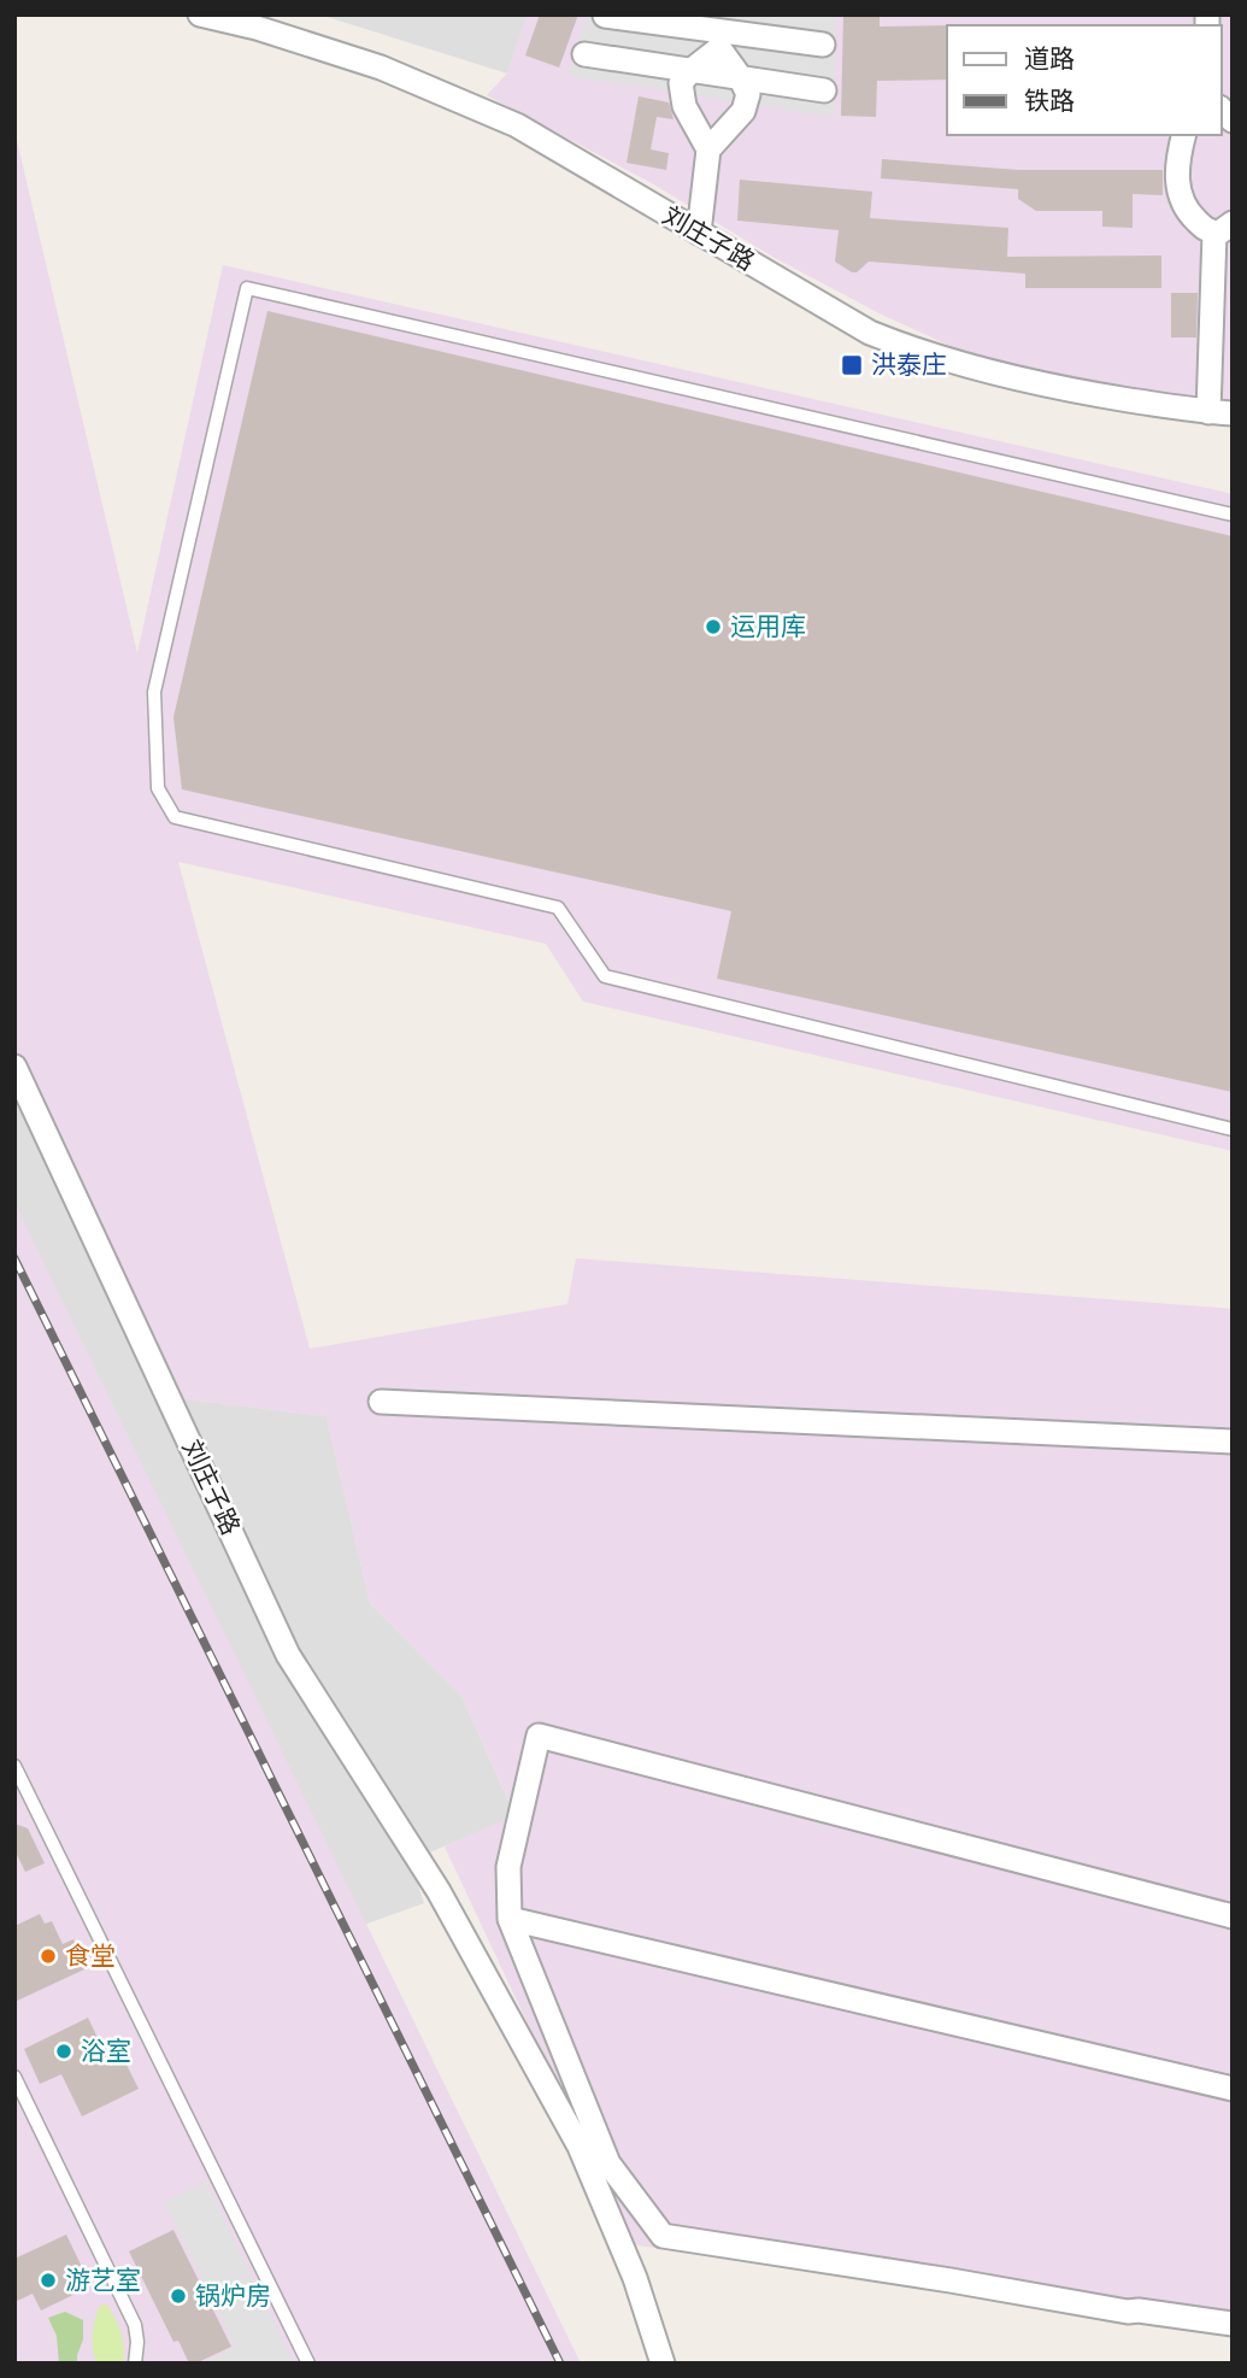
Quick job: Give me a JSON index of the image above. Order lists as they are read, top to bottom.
{
  "streets": {
    "street": ["刘庄子路"]
  },
  "places": {
    "transit": ["洪泰庄"],
    "other": [
      "运用库",
      "食堂",
      "浴室",
      "游艺室",
      "锅炉房"
    ]
  },
  "legend": ["道路", "铁路"]
}
